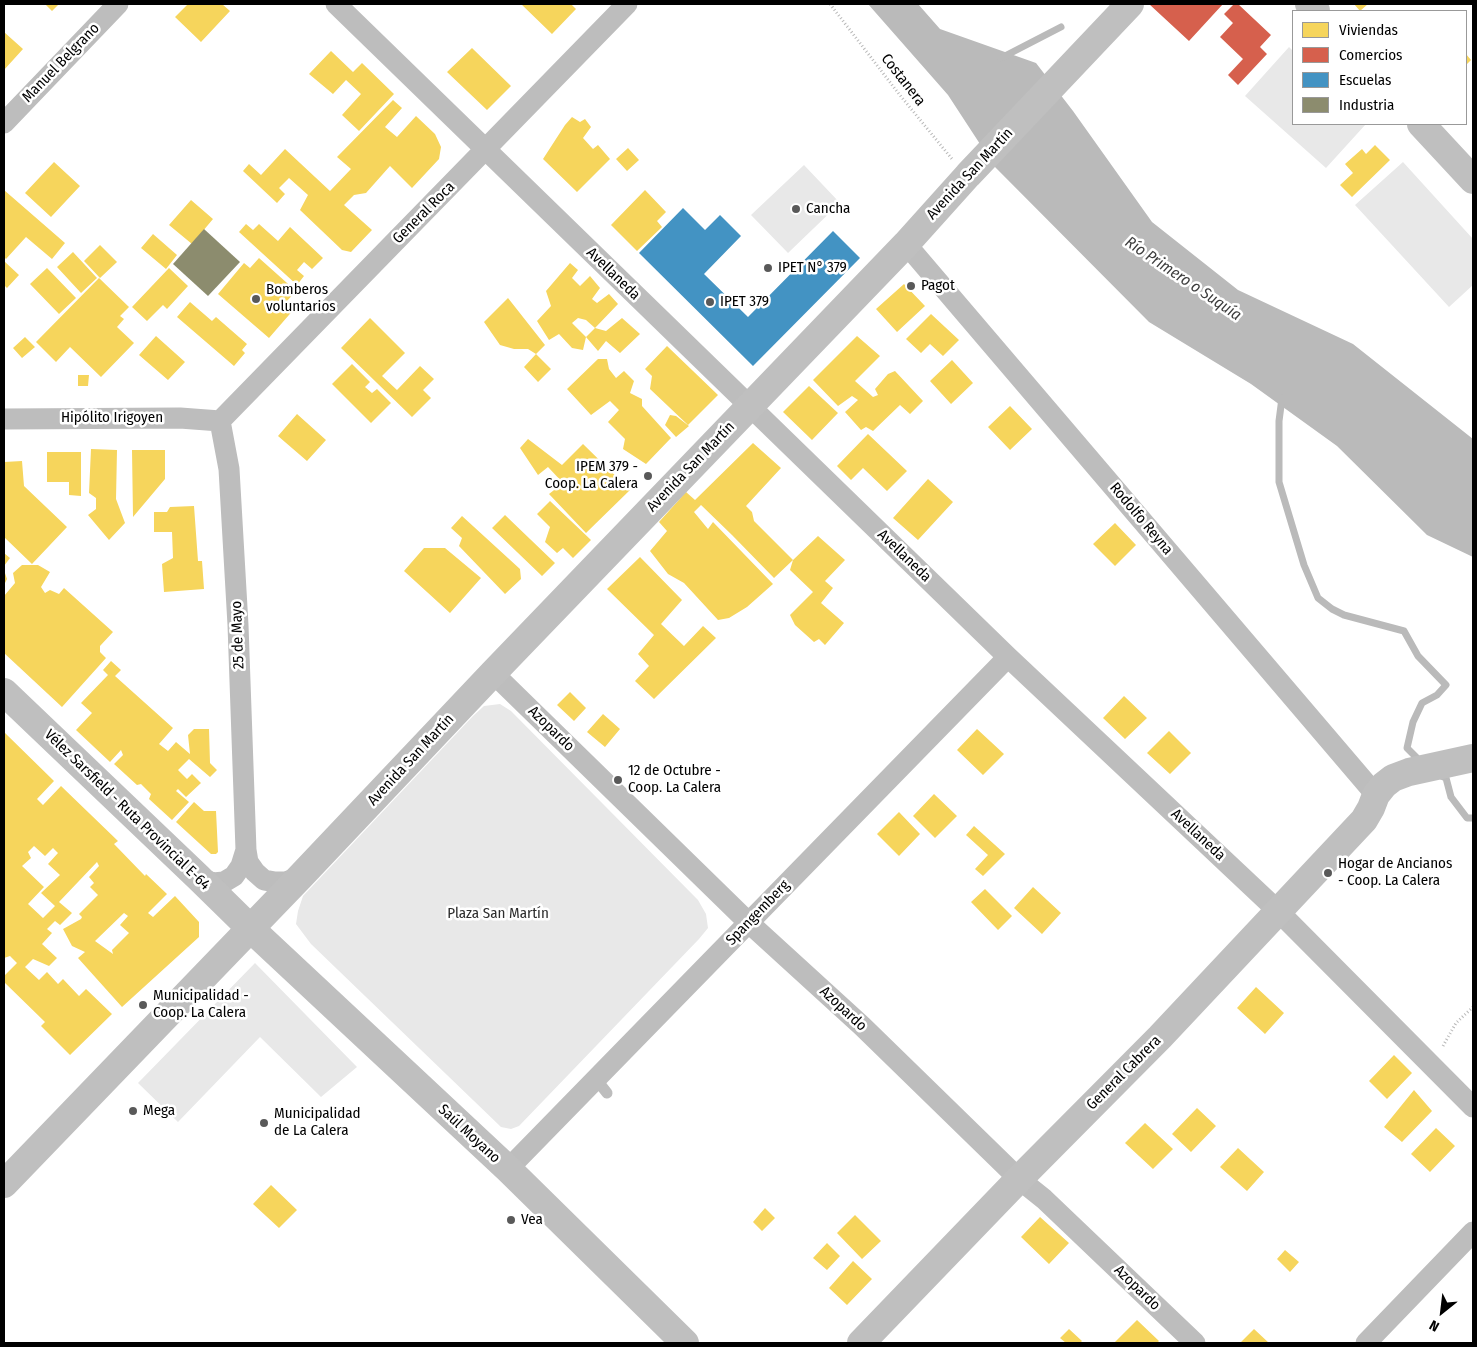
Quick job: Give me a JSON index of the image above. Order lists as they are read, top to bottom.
{
  "streets": {
    "street": [
      "Manuel Belgrano",
      "Avenida San Martín",
      "General Roca",
      "Avellaneda",
      "Hipólito Irigoyen",
      "Rodolfo Reyna",
      "25 de Mayo",
      "Azopardo",
      "Vélez Sarsfield - Ruta Provincial E-64",
      "Spangemberg",
      "General Cabrera",
      "Saúl Moyano"
    ],
    "path": ["Costanera"]
  },
  "crossings": [
    ["Costanera", "Avenida San Martín"],
    ["Avenida San Martín", "Avellaneda"],
    ["Avenida San Martín", "Rodolfo Reyna"],
    ["Avenida San Martín", "25 de Mayo"],
    ["Avenida San Martín", "Azopardo"],
    ["Avenida San Martín", "Vélez Sarsfield - Ruta Provincial E-64"],
    ["Avenida San Martín", "Saúl Moyano"],
    ["General Roca", "Avellaneda"],
    ["General Roca", "Hipólito Irigoyen"],
    ["General Roca", "25 de Mayo"],
    ["Avellaneda", "Spangemberg"],
    ["Avellaneda", "General Cabrera"],
    ["Hipólito Irigoyen", "25 de Mayo"],
    ["Rodolfo Reyna", "General Cabrera"],
    ["25 de Mayo", "Vélez Sarsfield - Ruta Provincial E-64"],
    ["Azopardo", "Spangemberg"],
    ["Azopardo", "General Cabrera"],
    ["Vélez Sarsfield - Ruta Provincial E-64", "Saúl Moyano"],
    ["Spangemberg", "Saúl Moyano"]
  ],
  "water": ["Río Primero o Suquía"],
  "parks": ["Plaza San Martín"],
  "places": [
    "Cancha",
    "IPET N° 379",
    "Pagot",
    "Bomberos voluntarios",
    "IPET 379",
    "IPEM 379 - Coop. La Calera",
    "12 de Octubre - Coop. La Calera",
    "Hogar de Ancianos - Coop. La Calera",
    "Municipalidad - Coop. La Calera",
    "Mega",
    "Municipalidad de La Calera",
    "Vea"
  ],
  "legend": [
    "Viviendas",
    "Comercios",
    "Escuelas",
    "Industria"
  ],
  "north": "bottom left"
}
